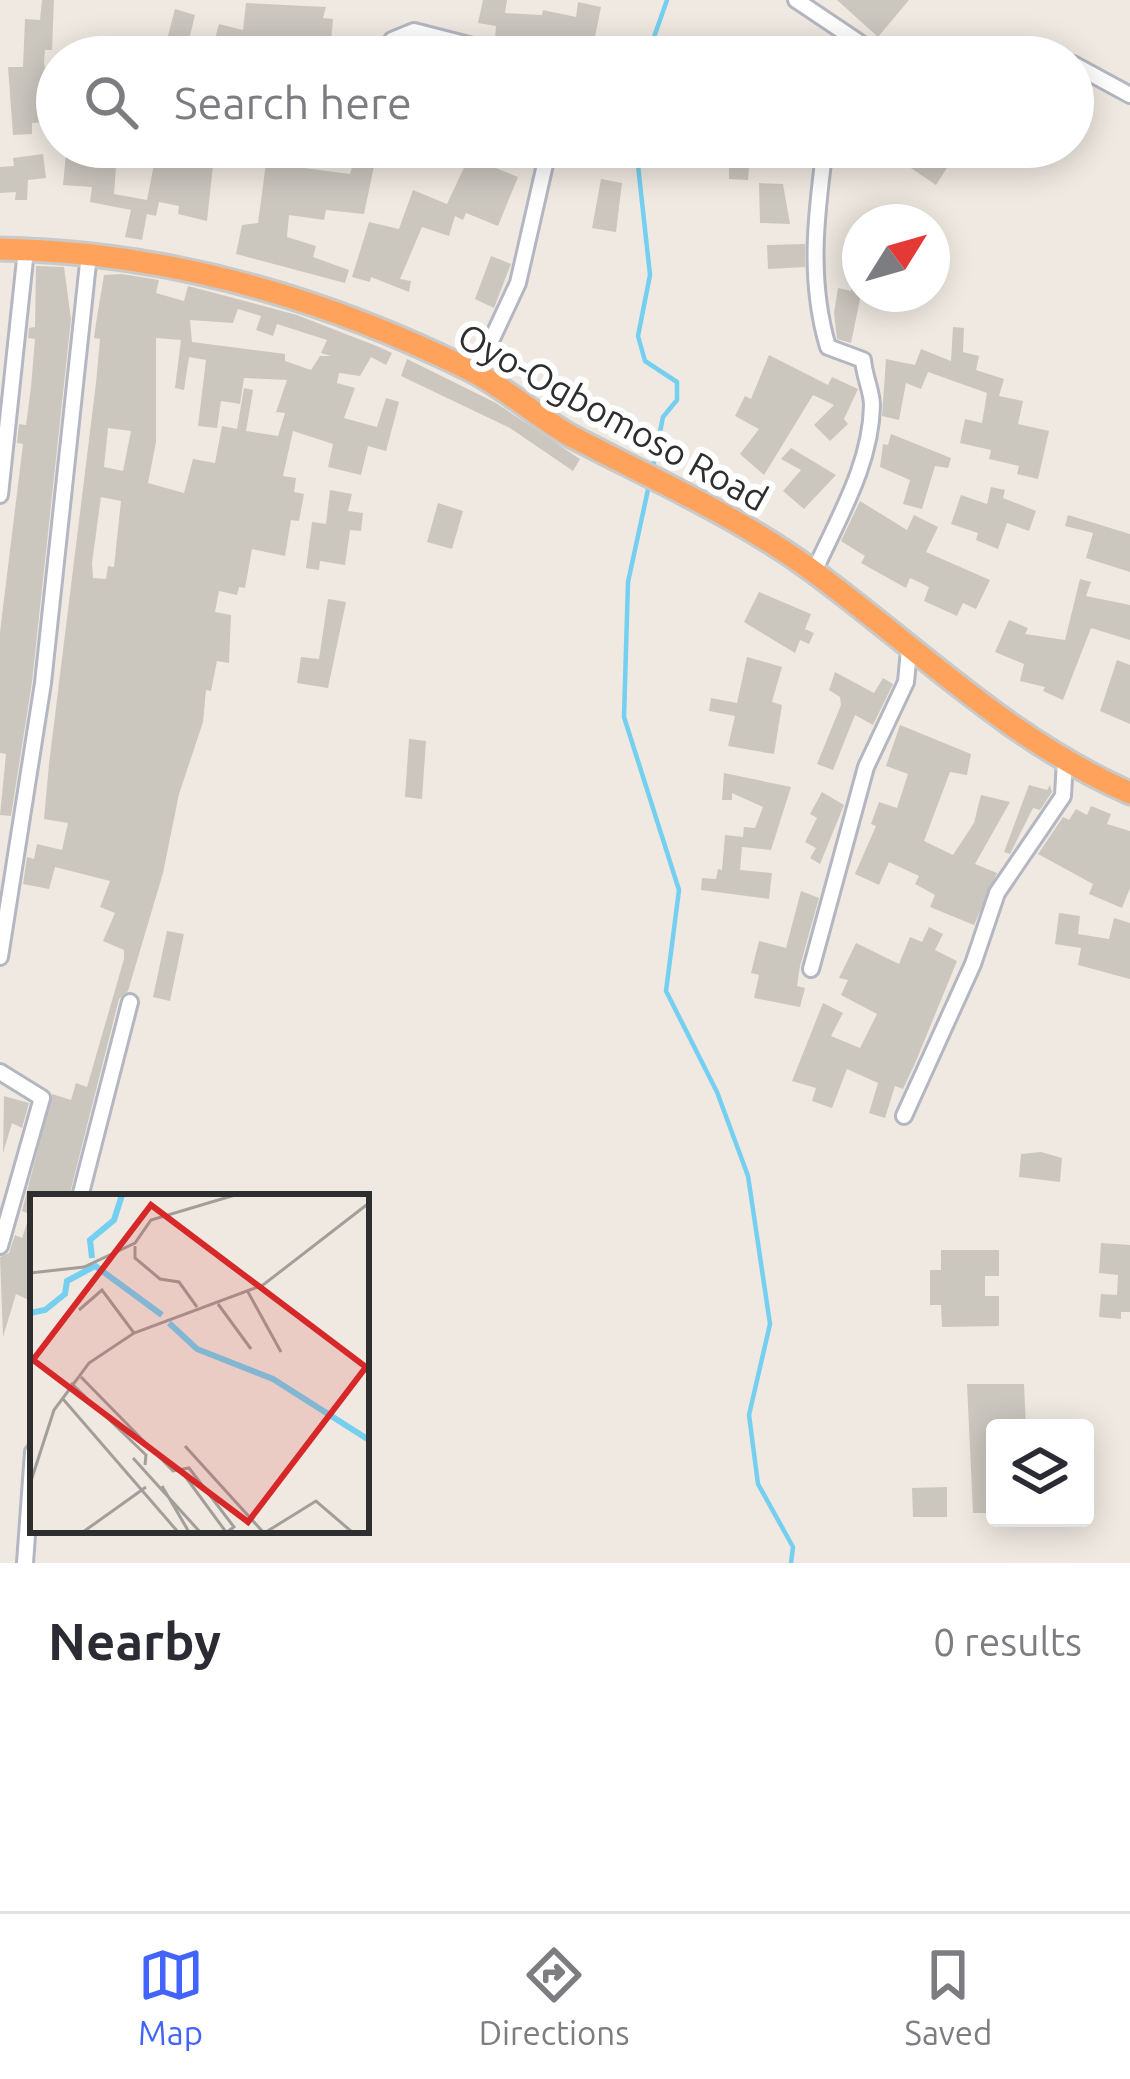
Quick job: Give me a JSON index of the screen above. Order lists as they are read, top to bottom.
{
  "streets": {
    "highway": ["Oyo-Ogbomoso Road"]
  },
  "north": "top right",
  "page": {
    "search": "Search here",
    "heading": ["Nearby", "0 results"],
    "nav": ["Map", "Directions", "Saved"]
  }
}
